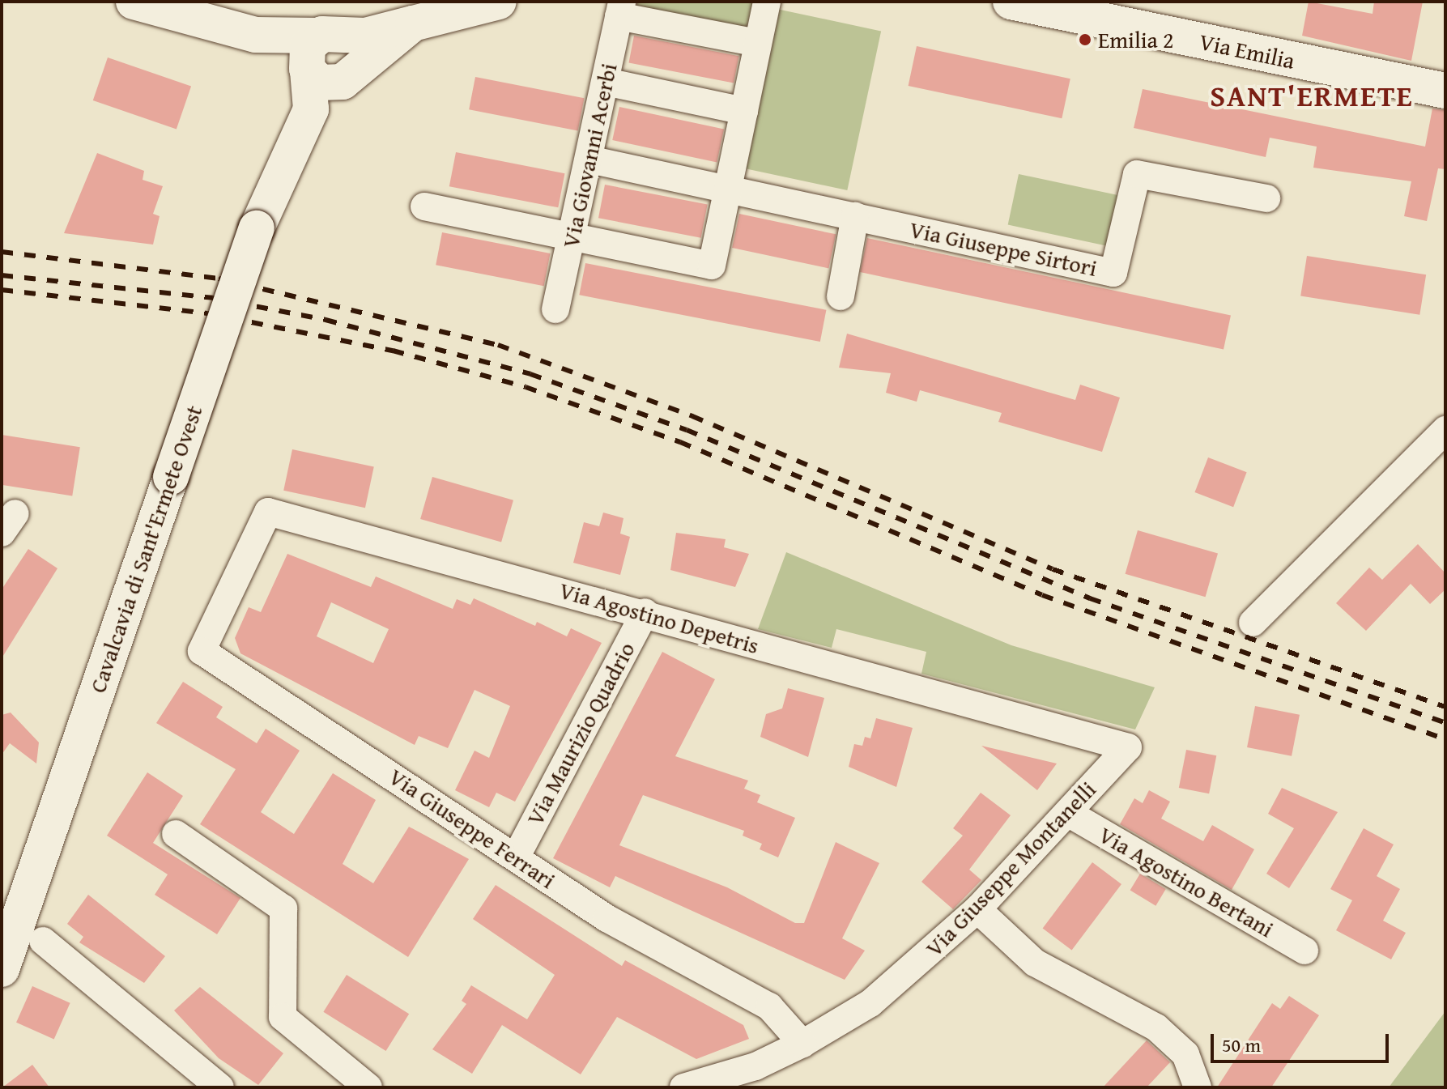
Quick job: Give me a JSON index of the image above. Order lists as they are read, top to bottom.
{
  "streets": {
    "street": [
      "Via Emilia",
      "Via Giovanni Acerbi",
      "Via Giuseppe Sirtori",
      "Cavalcavia di Sant'Ermete Ovest",
      "Via Agostino Depetris",
      "Via Maurizio Quadrio",
      "Via Giuseppe Ferrari",
      "Via Giuseppe Montanelli",
      "Via Agostino Bertani"
    ]
  },
  "crossings": [
    ["Via Giovanni Acerbi", "Via Giuseppe Sirtori"],
    ["Via Agostino Depetris", "Via Maurizio Quadrio"],
    ["Via Agostino Depetris", "Via Giuseppe Ferrari"],
    ["Via Agostino Depetris", "Via Giuseppe Montanelli"],
    ["Via Maurizio Quadrio", "Via Giuseppe Ferrari"],
    ["Via Giuseppe Ferrari", "Via Giuseppe Montanelli"],
    ["Via Giuseppe Montanelli", "Via Agostino Bertani"]
  ],
  "districts": ["SANT'ERMETE"],
  "places": ["Emilia 2"],
  "scale_bar": "50 m"
}
